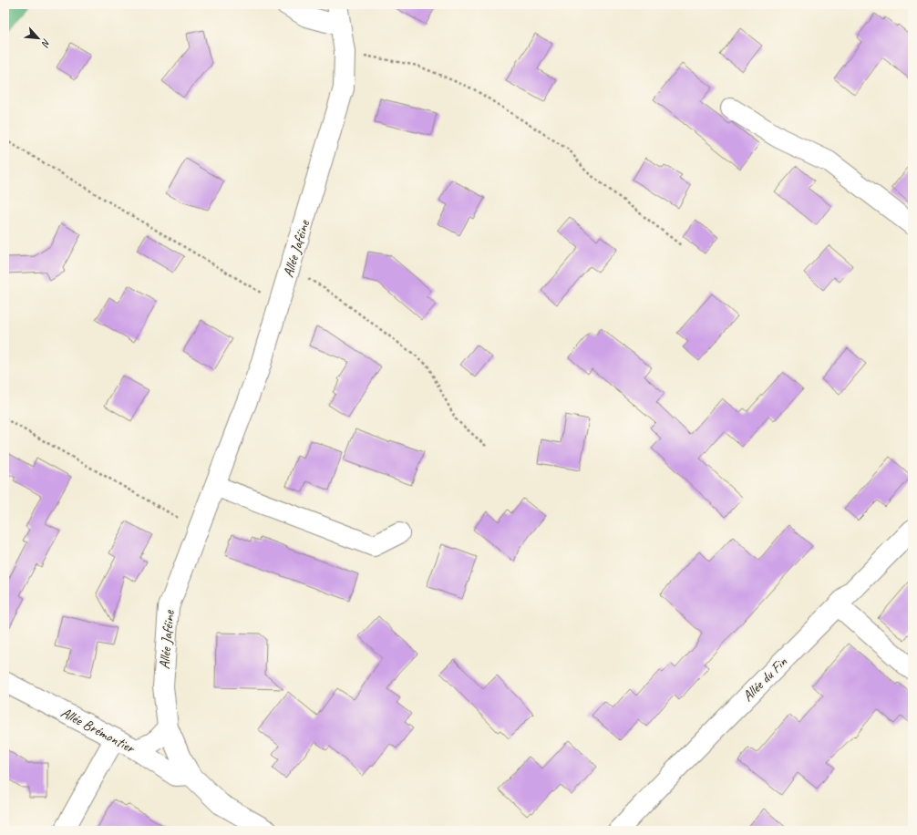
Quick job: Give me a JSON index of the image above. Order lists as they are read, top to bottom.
{
  "streets": {
    "street": ["Allée Jaféine", "Allée du Fin", "Allée Brémontier"]
  },
  "crossings": [
    ["Allée Jaféine", "Allée Brémontier"]
  ],
  "north": "bottom right"
}
